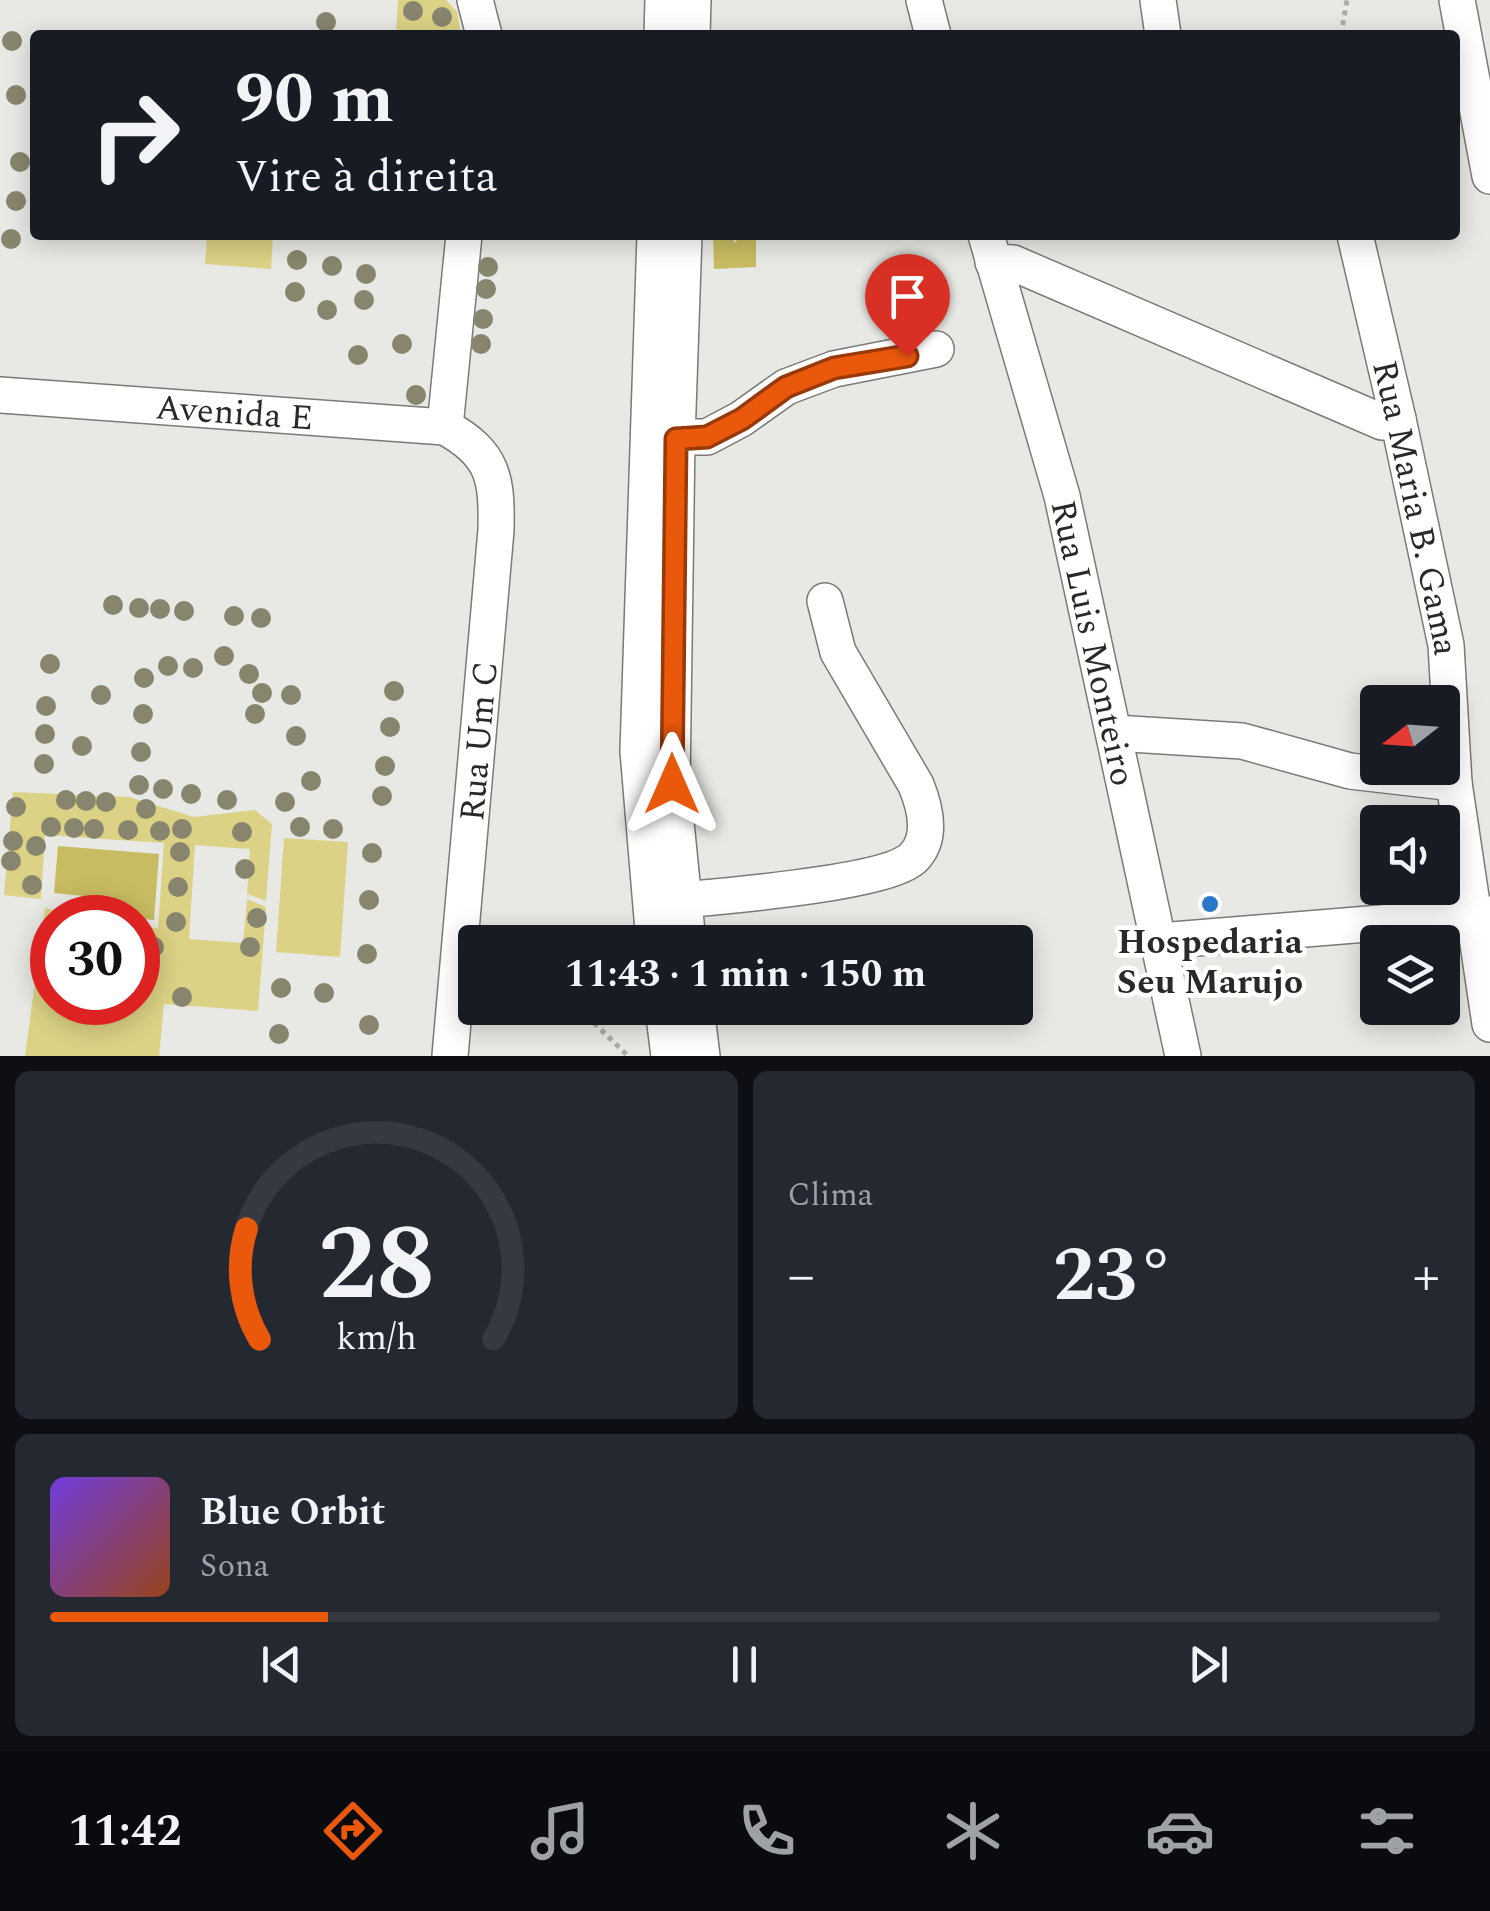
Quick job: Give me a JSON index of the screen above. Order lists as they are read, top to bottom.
{
  "streets": {
    "street": [
      "Avenida E",
      "Rua Maria B. Gama",
      "Rua Luis Monteiro",
      "Rua Um C"
    ]
  },
  "crossings": [
    ["Avenida E", "Rua Um C"]
  ],
  "places": ["Hospedaria Seu Marujo"],
  "north": "left",
  "page": {
    "turn": ["90 m", "Vire à direita"],
    "limit": "30",
    "trip": "11:43 · 1 min · 150 m",
    "tile": "Clima",
    "heat": ["−", "23°", "+"],
    "song": ["Blue Orbit", "Sona"],
    "tabs": "11:42",
    "gauge": ["28", "km/h"]
  }
}
